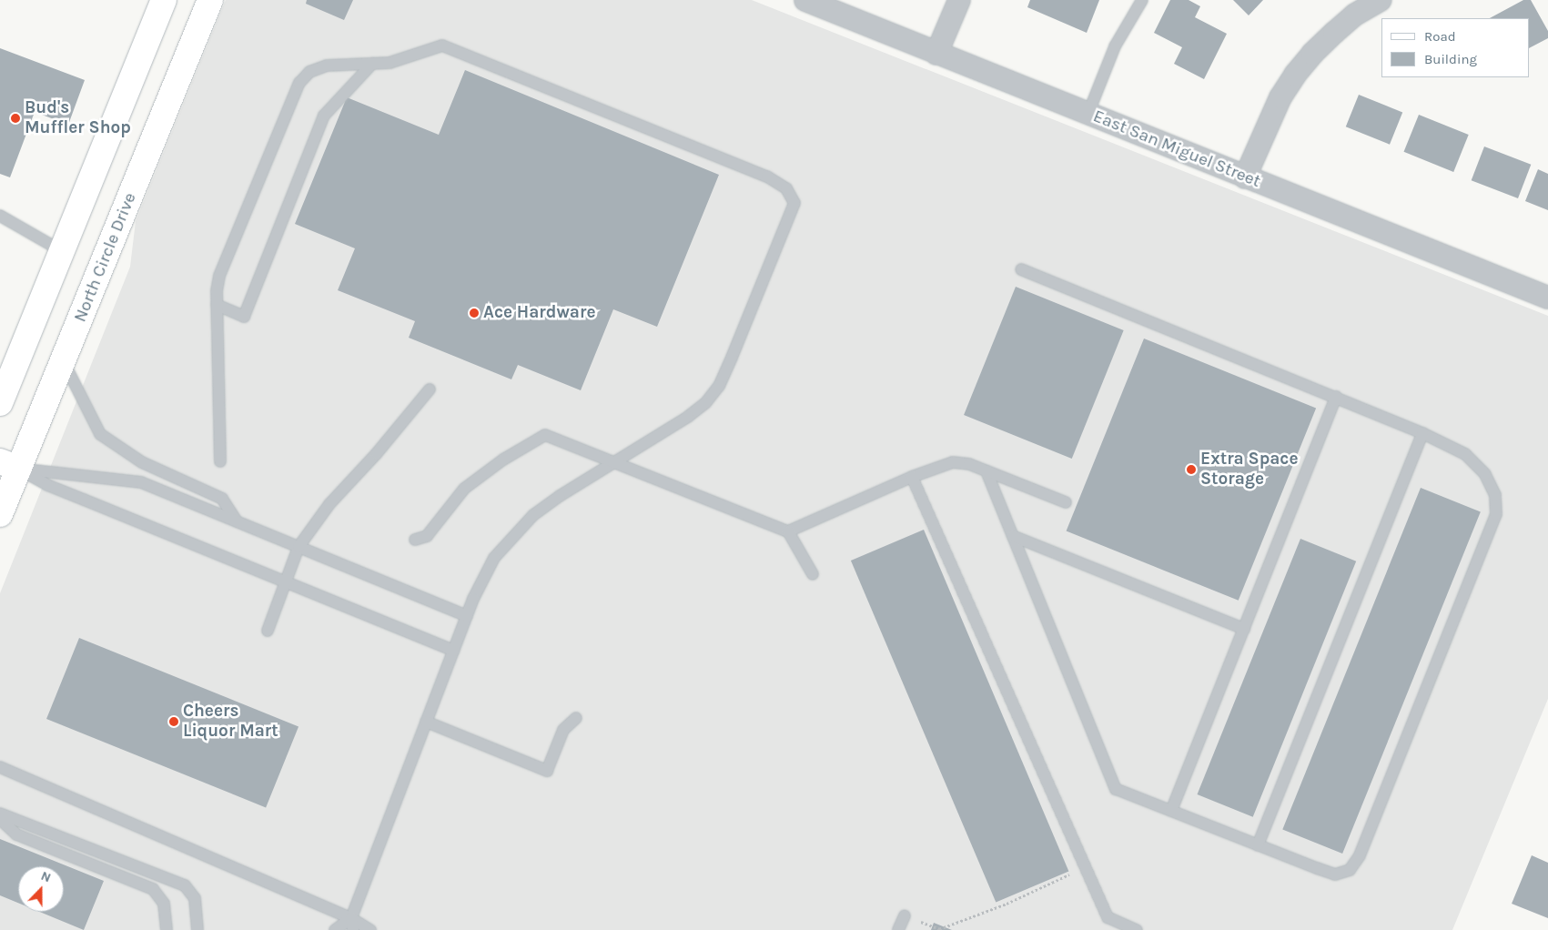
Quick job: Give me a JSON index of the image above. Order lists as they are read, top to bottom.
{
  "streets": {
    "main road": ["North Circle Drive"],
    "street": ["East San Miguel Street"]
  },
  "places": [
    "Bud's Muffler Shop",
    "Ace Hardware",
    "Extra Space Storage",
    "Cheers Liquor Mart"
  ],
  "legend": ["Road", "Building"],
  "north": "top"
}
